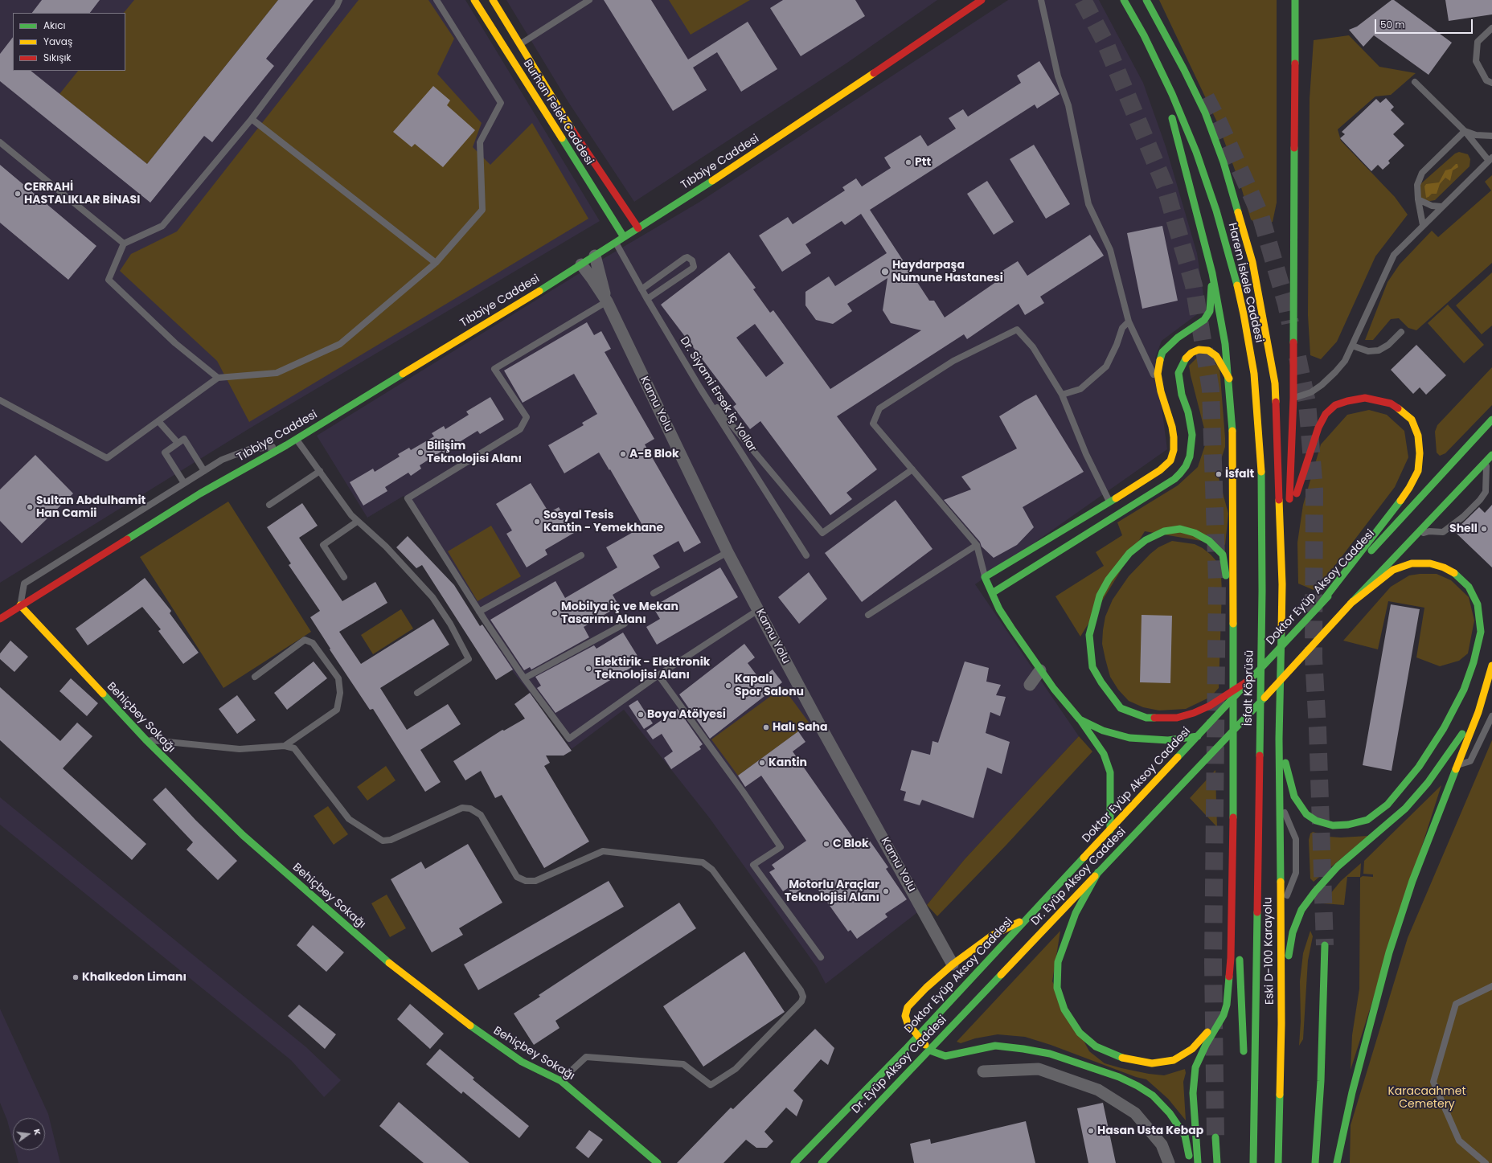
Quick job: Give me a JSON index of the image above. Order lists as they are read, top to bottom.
{
  "streets": {
    "main road": [
      "Burhan Felek Caddesi",
      "Tıbbiye Caddesi",
      "Harem İskele Caddesi",
      "Doktor Eyüp Aksoy Caddesi",
      "İsfalt Köprüsü",
      "Behiçbey Sokağı",
      "Dr. Eyüp Aksoy Caddesi",
      "Eski D-100 Karayolu"
    ],
    "street": ["Kamu Yolu"],
    "lane": ["Dr. Siyami Ersek iç Yollar"]
  },
  "crossings": [
    ["Burhan Felek Caddesi", "Tıbbiye Caddesi"],
    ["Tıbbiye Caddesi", "Dr. Siyami Ersek iç Yollar"],
    ["Tıbbiye Caddesi", "Kamu Yolu"],
    ["Tıbbiye Caddesi", "Behiçbey Sokağı"],
    ["Harem İskele Caddesi", "İsfalt Köprüsü"],
    ["İsfalt Köprüsü", "Eski D-100 Karayolu"]
  ],
  "parks": ["Karacaahmet Cemetery"],
  "places": [
    "Ptt",
    "CERRAHİ HASTALIKLAR BİNASI",
    "Haydarpaşa Numune Hastanesi",
    "Bilişim Teknolojisi Alanı",
    "A-B Blok",
    "İsfalt",
    "Sultan Abdulhamit Han Camii",
    "Sosyal Tesis Kantin - Yemekhane",
    "Shell",
    "Mobilya iç ve Mekan Tasarımı Alanı",
    "Elektirik - Elektronik Teknolojisi Alanı",
    "Kapalı Spor Salonu",
    "Boya Atölyesi",
    "Halı Saha",
    "Kantin",
    "C Blok",
    "Motorlu Araçlar Teknolojisi Alanı",
    "Khalkedon Limanı",
    "Hasan Usta Kebap"
  ],
  "legend": ["Akıcı", "Yavaş", "Sıkışık"],
  "scale_bar": "50 m",
  "north": "right"
}
